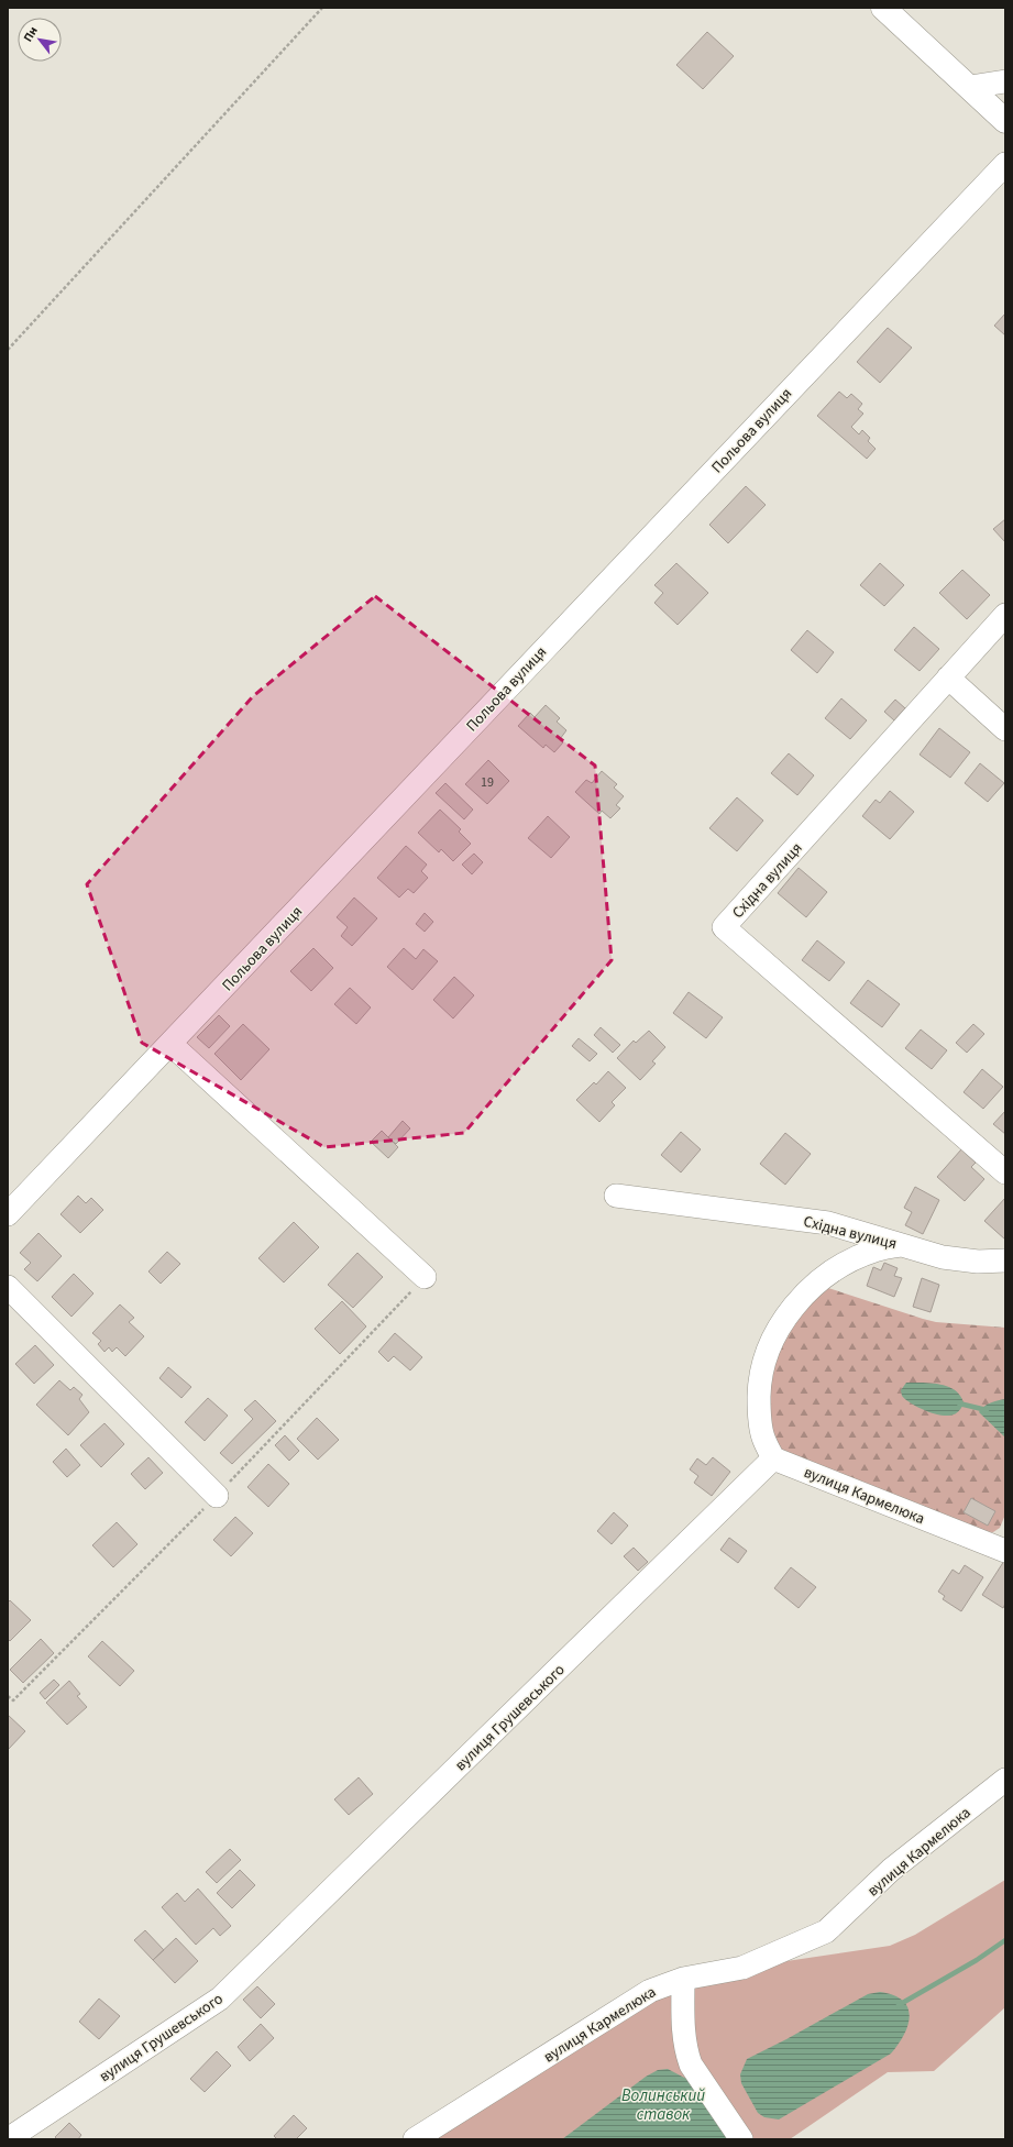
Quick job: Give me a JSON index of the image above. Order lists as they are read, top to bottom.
{
  "streets": {
    "street": [
      "Польова вулиця",
      "Східна вулиця",
      "вулиця Кармелюка",
      "вулиця Грушевського"
    ]
  },
  "crossings": [
    ["вулиця Кармелюка", "вулиця Грушевського"]
  ],
  "water": ["Волинський ставок"],
  "house_numbers": ["19"],
  "north": "top left"
}
